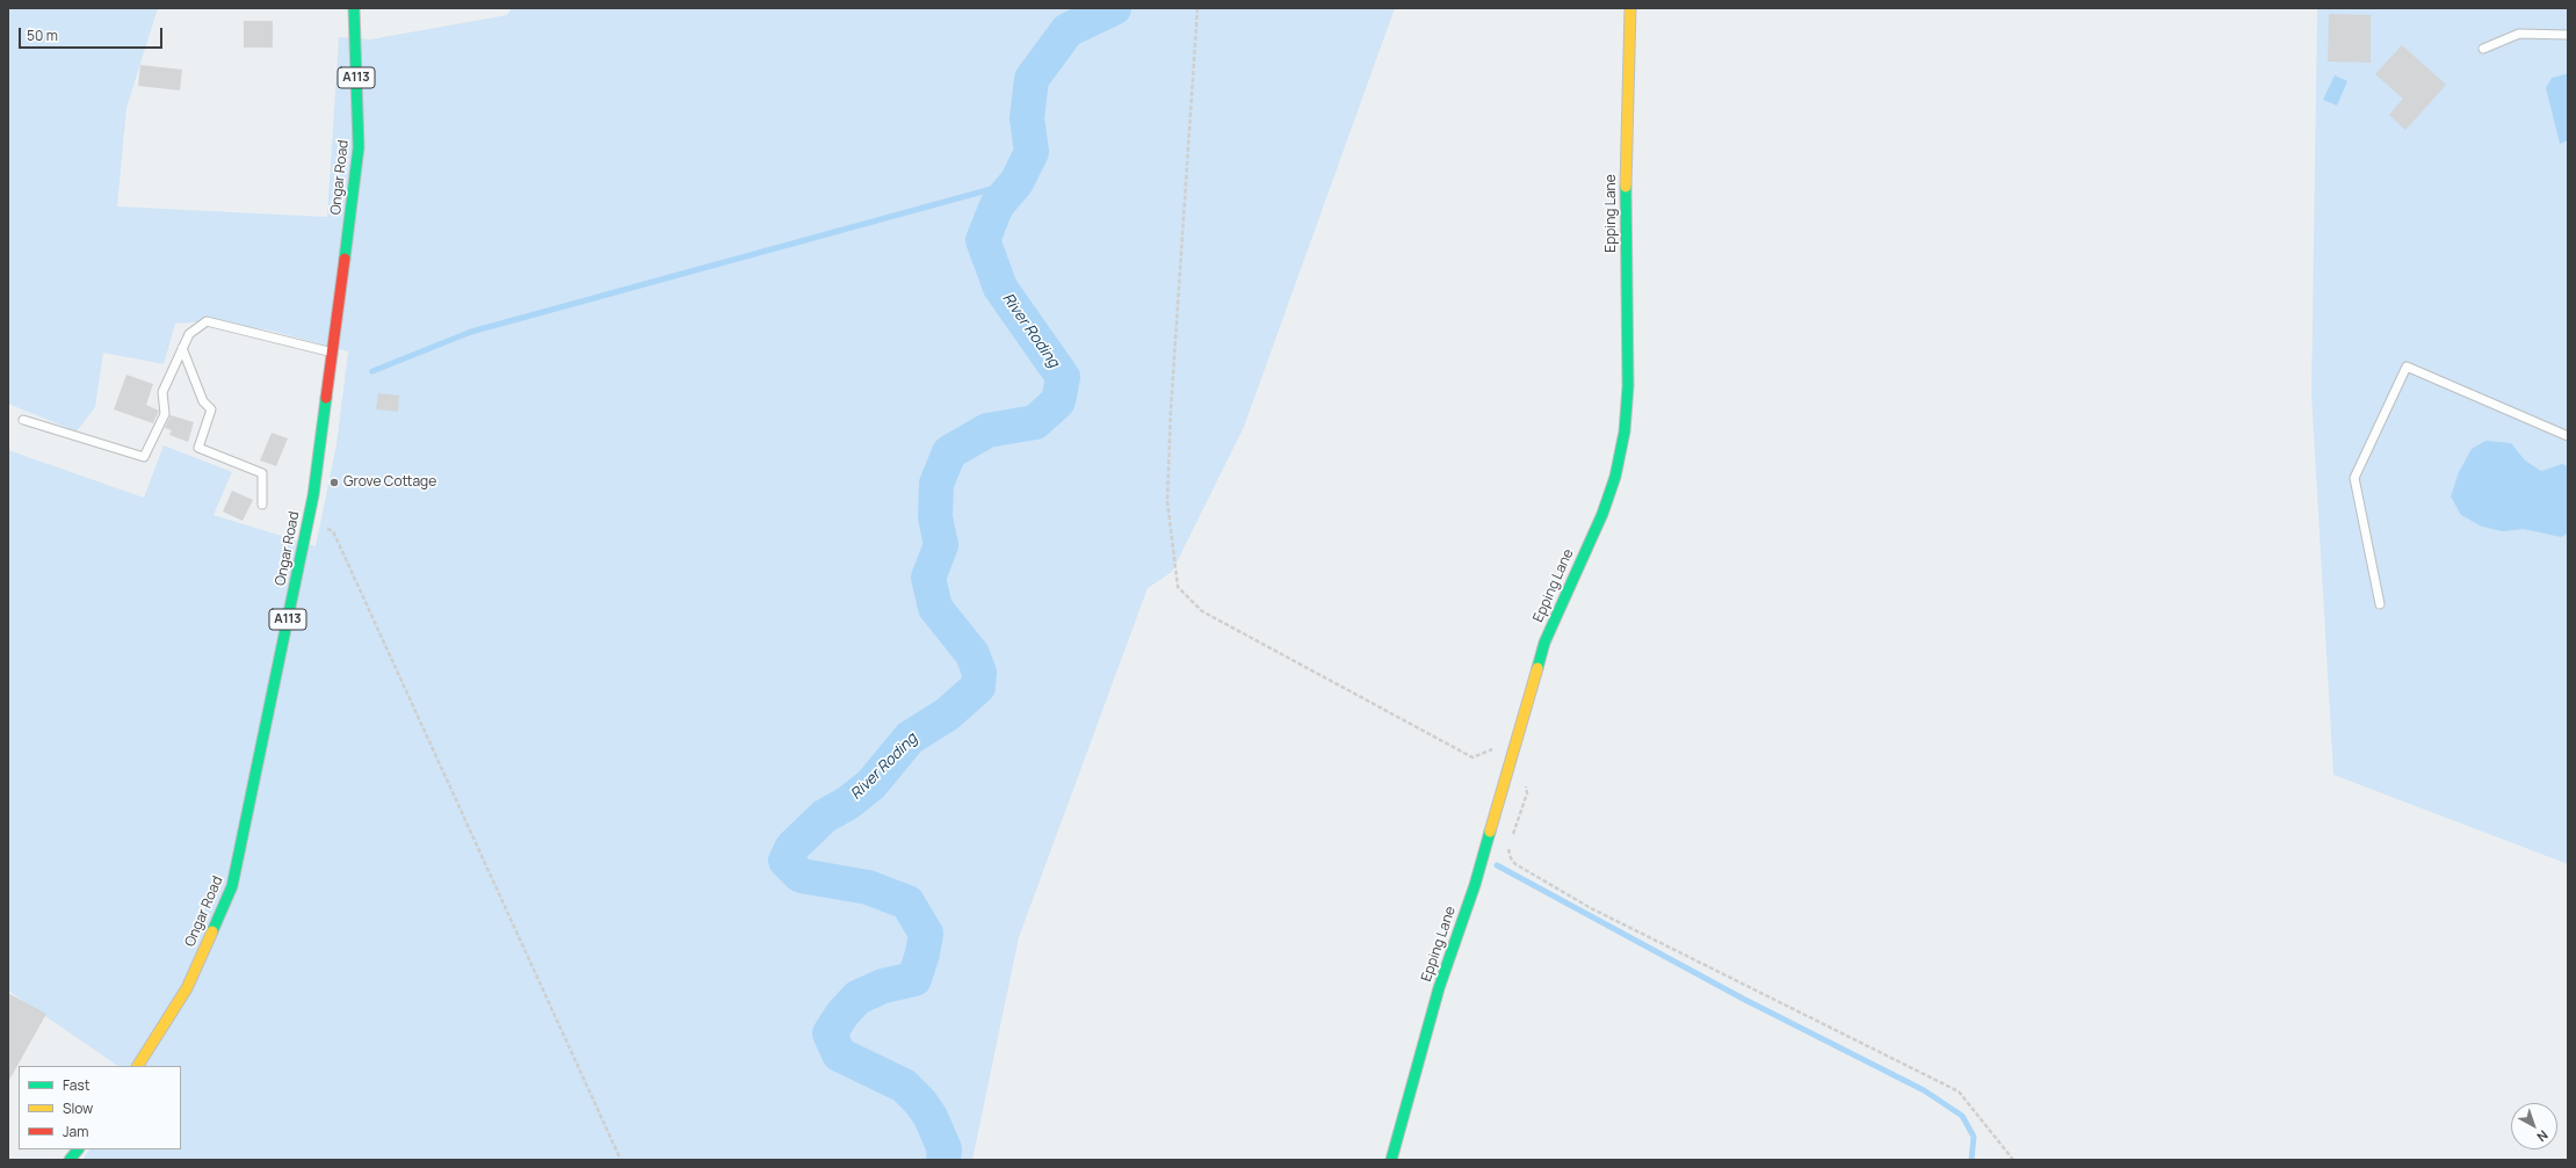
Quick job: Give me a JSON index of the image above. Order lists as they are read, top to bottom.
{
  "streets": {
    "street": ["A113", "Ongar Road", "Epping Lane"]
  },
  "water": ["River Roding"],
  "places": ["Grove Cottage"],
  "legend": ["Fast", "Slow", "Jam"],
  "scale_bar": "50 m",
  "north": "bottom right"
}
